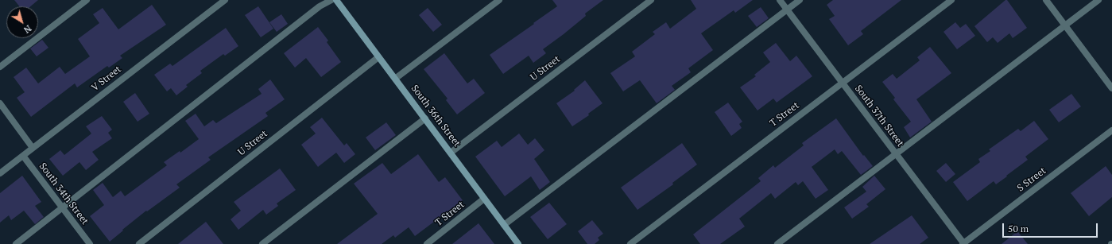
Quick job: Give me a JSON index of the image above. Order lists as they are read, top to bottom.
{
  "streets": {
    "main road": ["South 36th Street"],
    "street": [
      "U Street",
      "V Street",
      "T Street",
      "South 37th Street",
      "S Street",
      "South 34th Street"
    ]
  },
  "crossings": [
    ["U Street", "South 36th Street"],
    ["V Street", "South 34th Street"],
    ["T Street", "South 36th Street"],
    ["T Street", "South 37th Street"],
    ["South 37th Street", "S Street"]
  ],
  "scale_bar": "50 m",
  "north": "bottom right"
}
